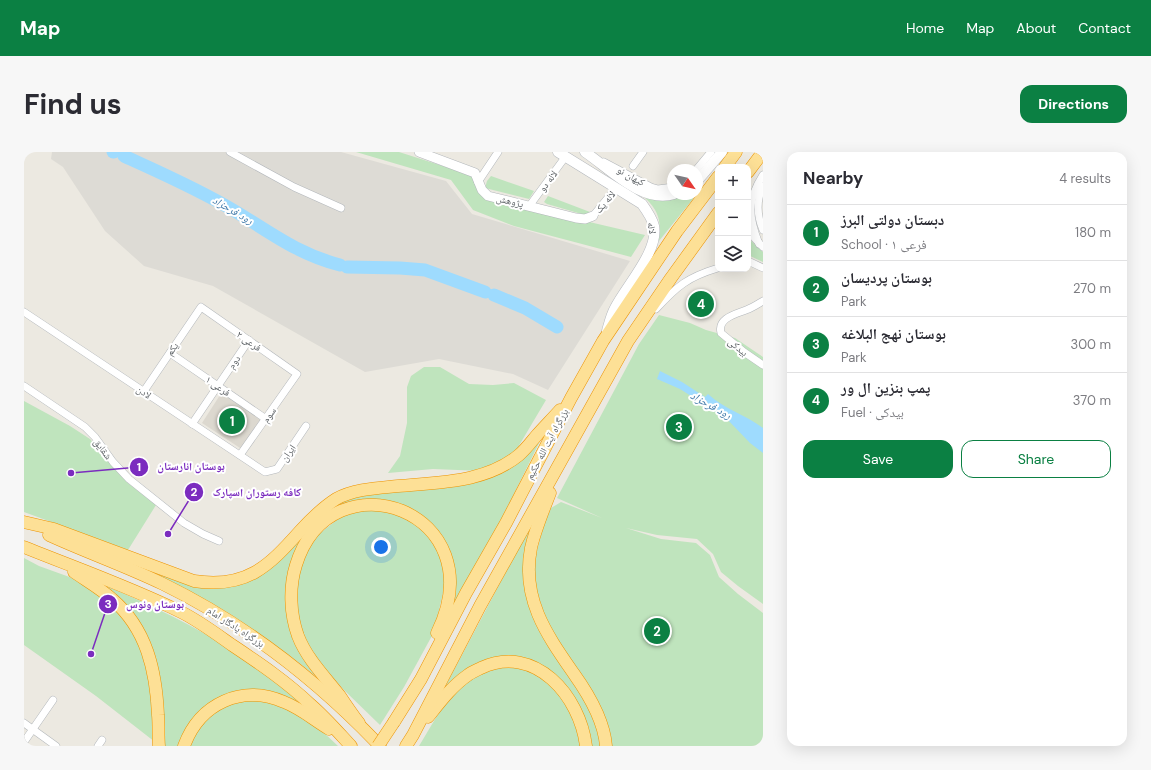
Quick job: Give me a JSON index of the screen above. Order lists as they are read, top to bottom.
{
  "streets": {
    "highway": ["بزرگراه آیت الله حکیم", "بزرگراه یادگار امام"],
    "main road": ["لاله"],
    "street": [
      "کیهان نو",
      "لاله دو",
      "پژوهش",
      "لاله یک",
      "فرعی ۲",
      "بیدکی",
      "یکم",
      "دوم",
      "فرعی ۱",
      "لادن",
      "سوم",
      "شقایق",
      "ایران"
    ]
  },
  "crossings": [
    ["لاله دو", "پژوهش"],
    ["لاله دو", "لاله"],
    ["پژوهش", "لاله یک"],
    ["لاله یک", "لاله"],
    ["لاله", "بزرگراه آیت الله حکیم"],
    ["فرعی ۲", "یکم"],
    ["فرعی ۲", "دوم"],
    ["فرعی ۲", "سوم"],
    ["یکم", "فرعی ۱"],
    ["یکم", "لادن"],
    ["دوم", "فرعی ۱"],
    ["دوم", "لادن"],
    ["فرعی ۱", "سوم"],
    ["لادن", "سوم"],
    ["لادن", "ایران"],
    ["بزرگراه آیت الله حکیم", "بزرگراه یادگار امام"]
  ],
  "water": ["رود فرحزاد"],
  "places": ["بوستان انارستان", "کافه رستوران اسپارک", "بوستان ونوس"],
  "north": "bottom right",
  "page": {
    "header": "Map",
    "nav": [
      "Home",
      "Map",
      "About",
      "Contact"
    ],
    "buttons": [
      "Directions",
      ["Save", "Share"]
    ],
    "title": "Find us",
    "heading": ["Nearby", "4 results"],
    "map_buttons": ["+", "−"],
    "list": [
      {
        "mark": "1",
        "name": "دبستان دولتی البرز",
        "note": "School · فرعی ۱",
        "value": "180 m"
      },
      {
        "mark": "2",
        "name": "بوستان پردیسان",
        "note": "Park",
        "value": "270 m"
      },
      {
        "mark": "3",
        "name": "بوستان نهج البلاغه",
        "note": "Park",
        "value": "300 m"
      },
      {
        "mark": "4",
        "name": "پمپ بنزین ال ور",
        "note": "Fuel · بیدکی",
        "value": "370 m"
      }
    ],
    "pins": [
      "4",
      "1",
      "3",
      "2"
    ]
  }
}
